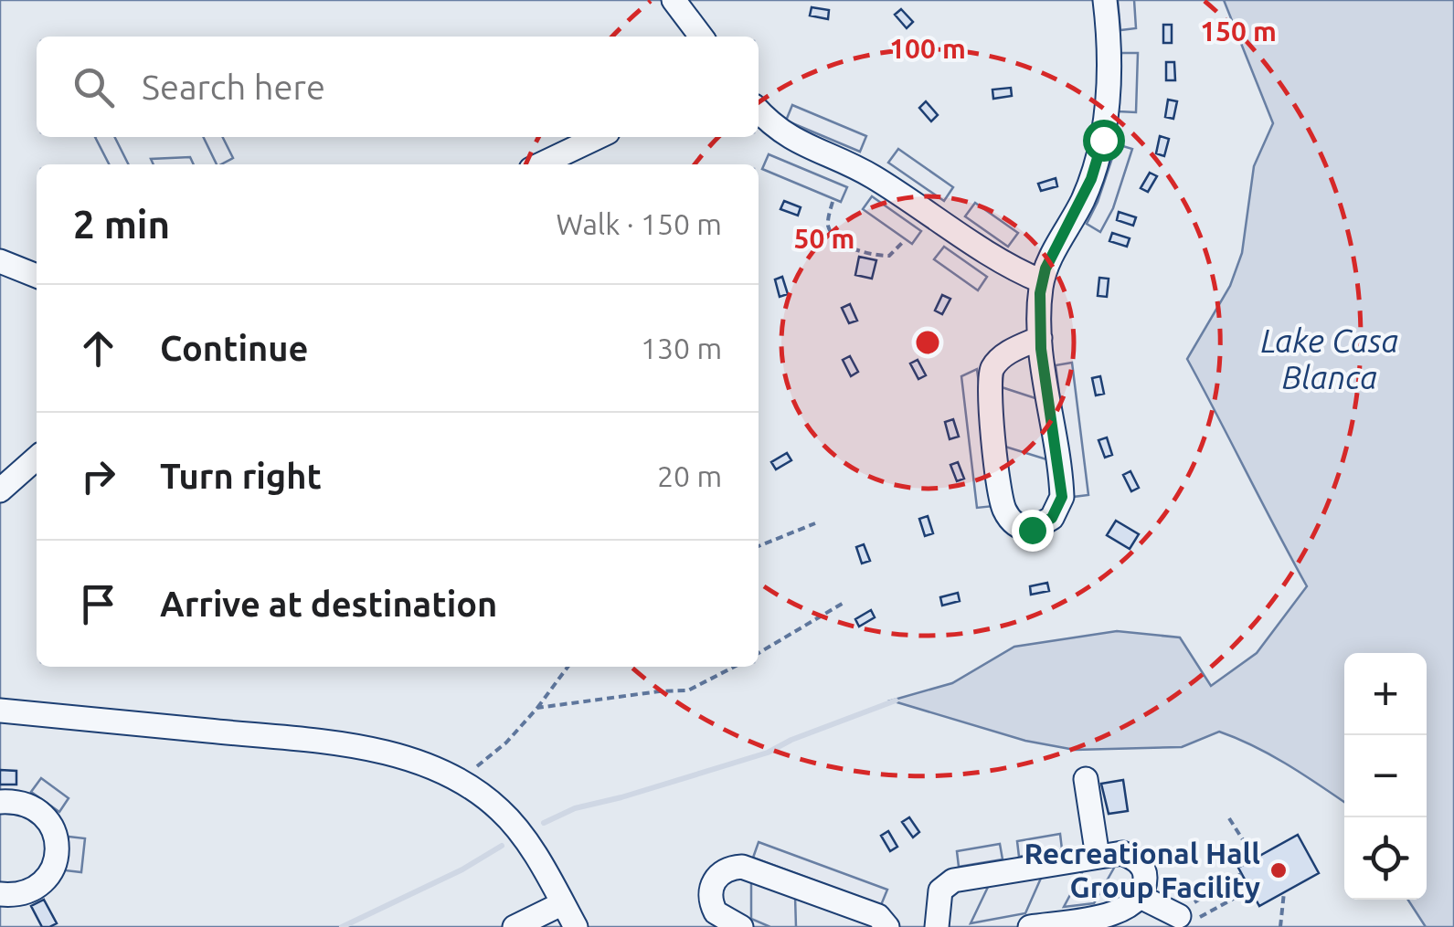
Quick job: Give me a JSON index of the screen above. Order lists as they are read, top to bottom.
{
  "water": ["Lake Casa Blanca"],
  "places": ["Recreational Hall Group Facility"],
  "page": {
    "search": "Search here",
    "heading": ["2 min", "Walk · 150 m"],
    "list": [
      ["Continue", "130 m"],
      ["Turn right", "20 m"],
      "Arrive at destination"
    ],
    "map_buttons": ["+", "−"]
  },
  "rings": ["150 m", "100 m", "50 m"]
}
